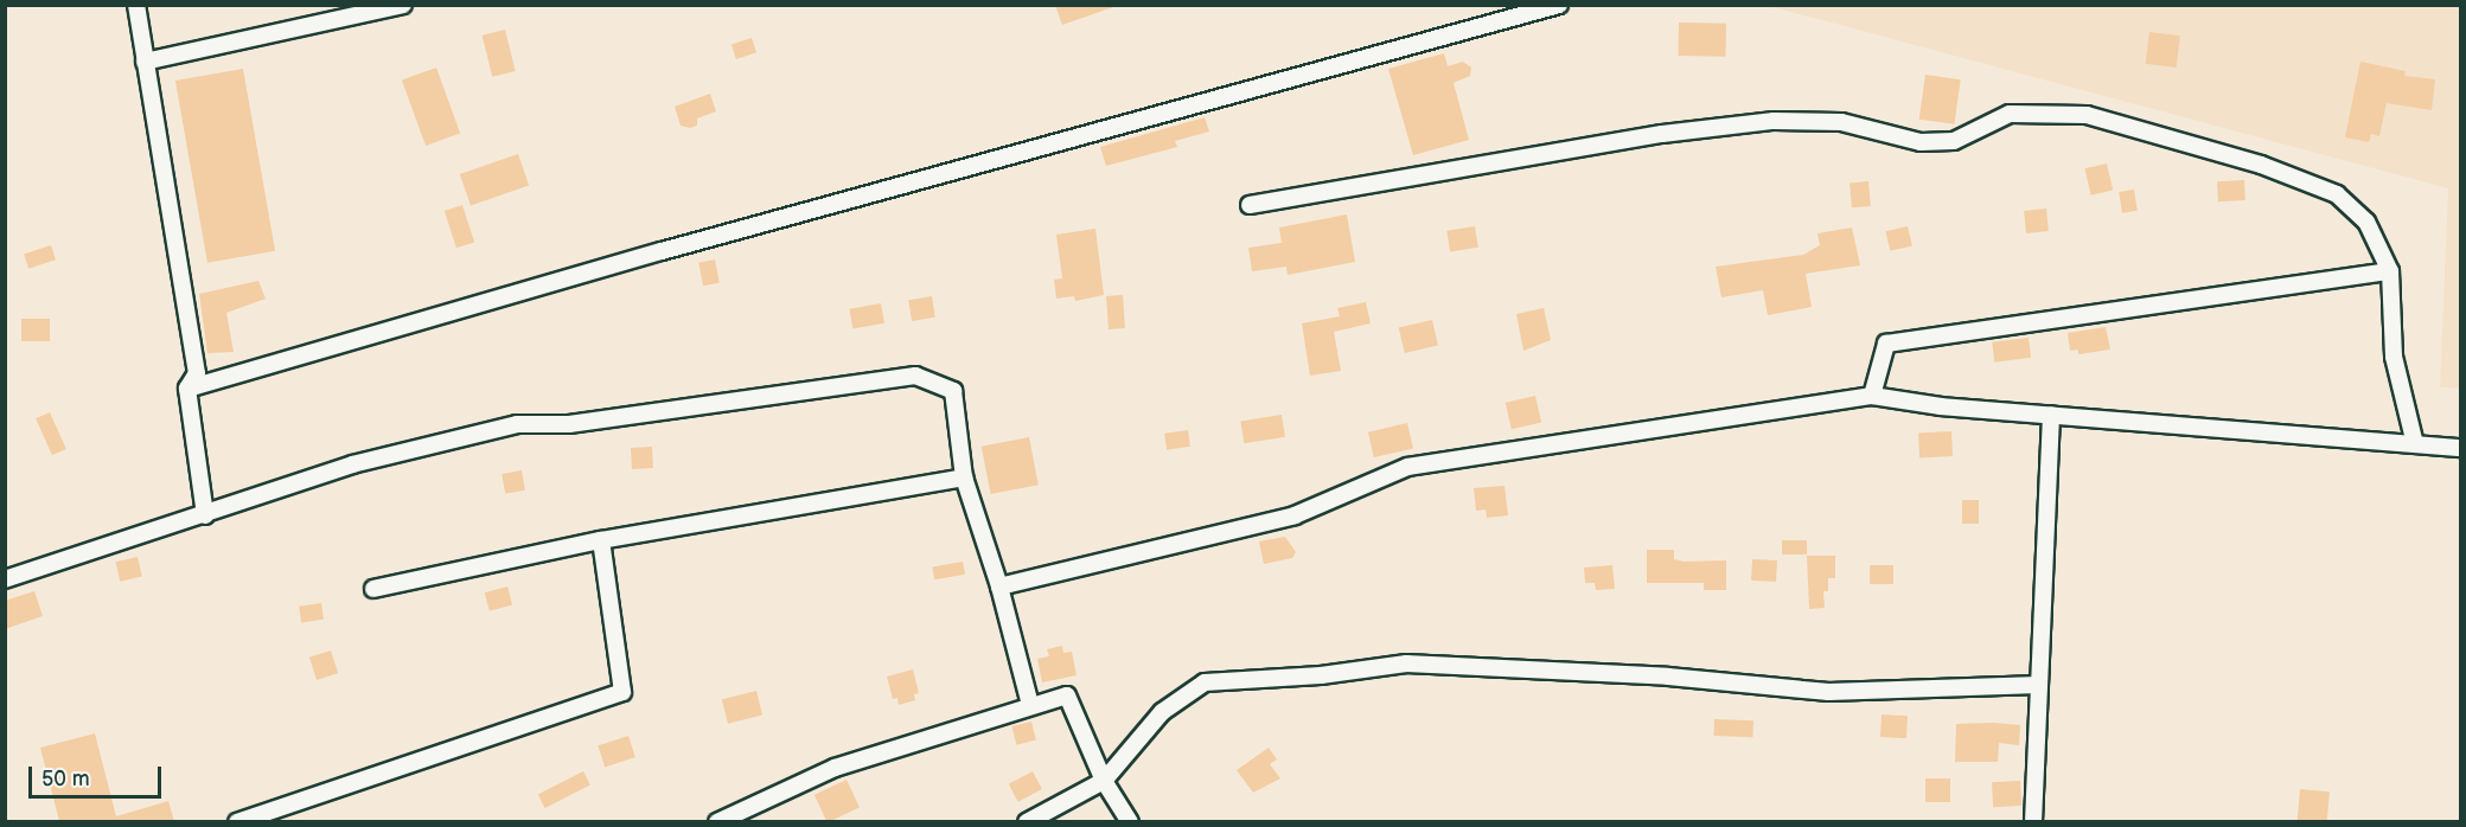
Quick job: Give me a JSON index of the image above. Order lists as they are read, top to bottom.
{
  "scale_bar": "50 m"
}
